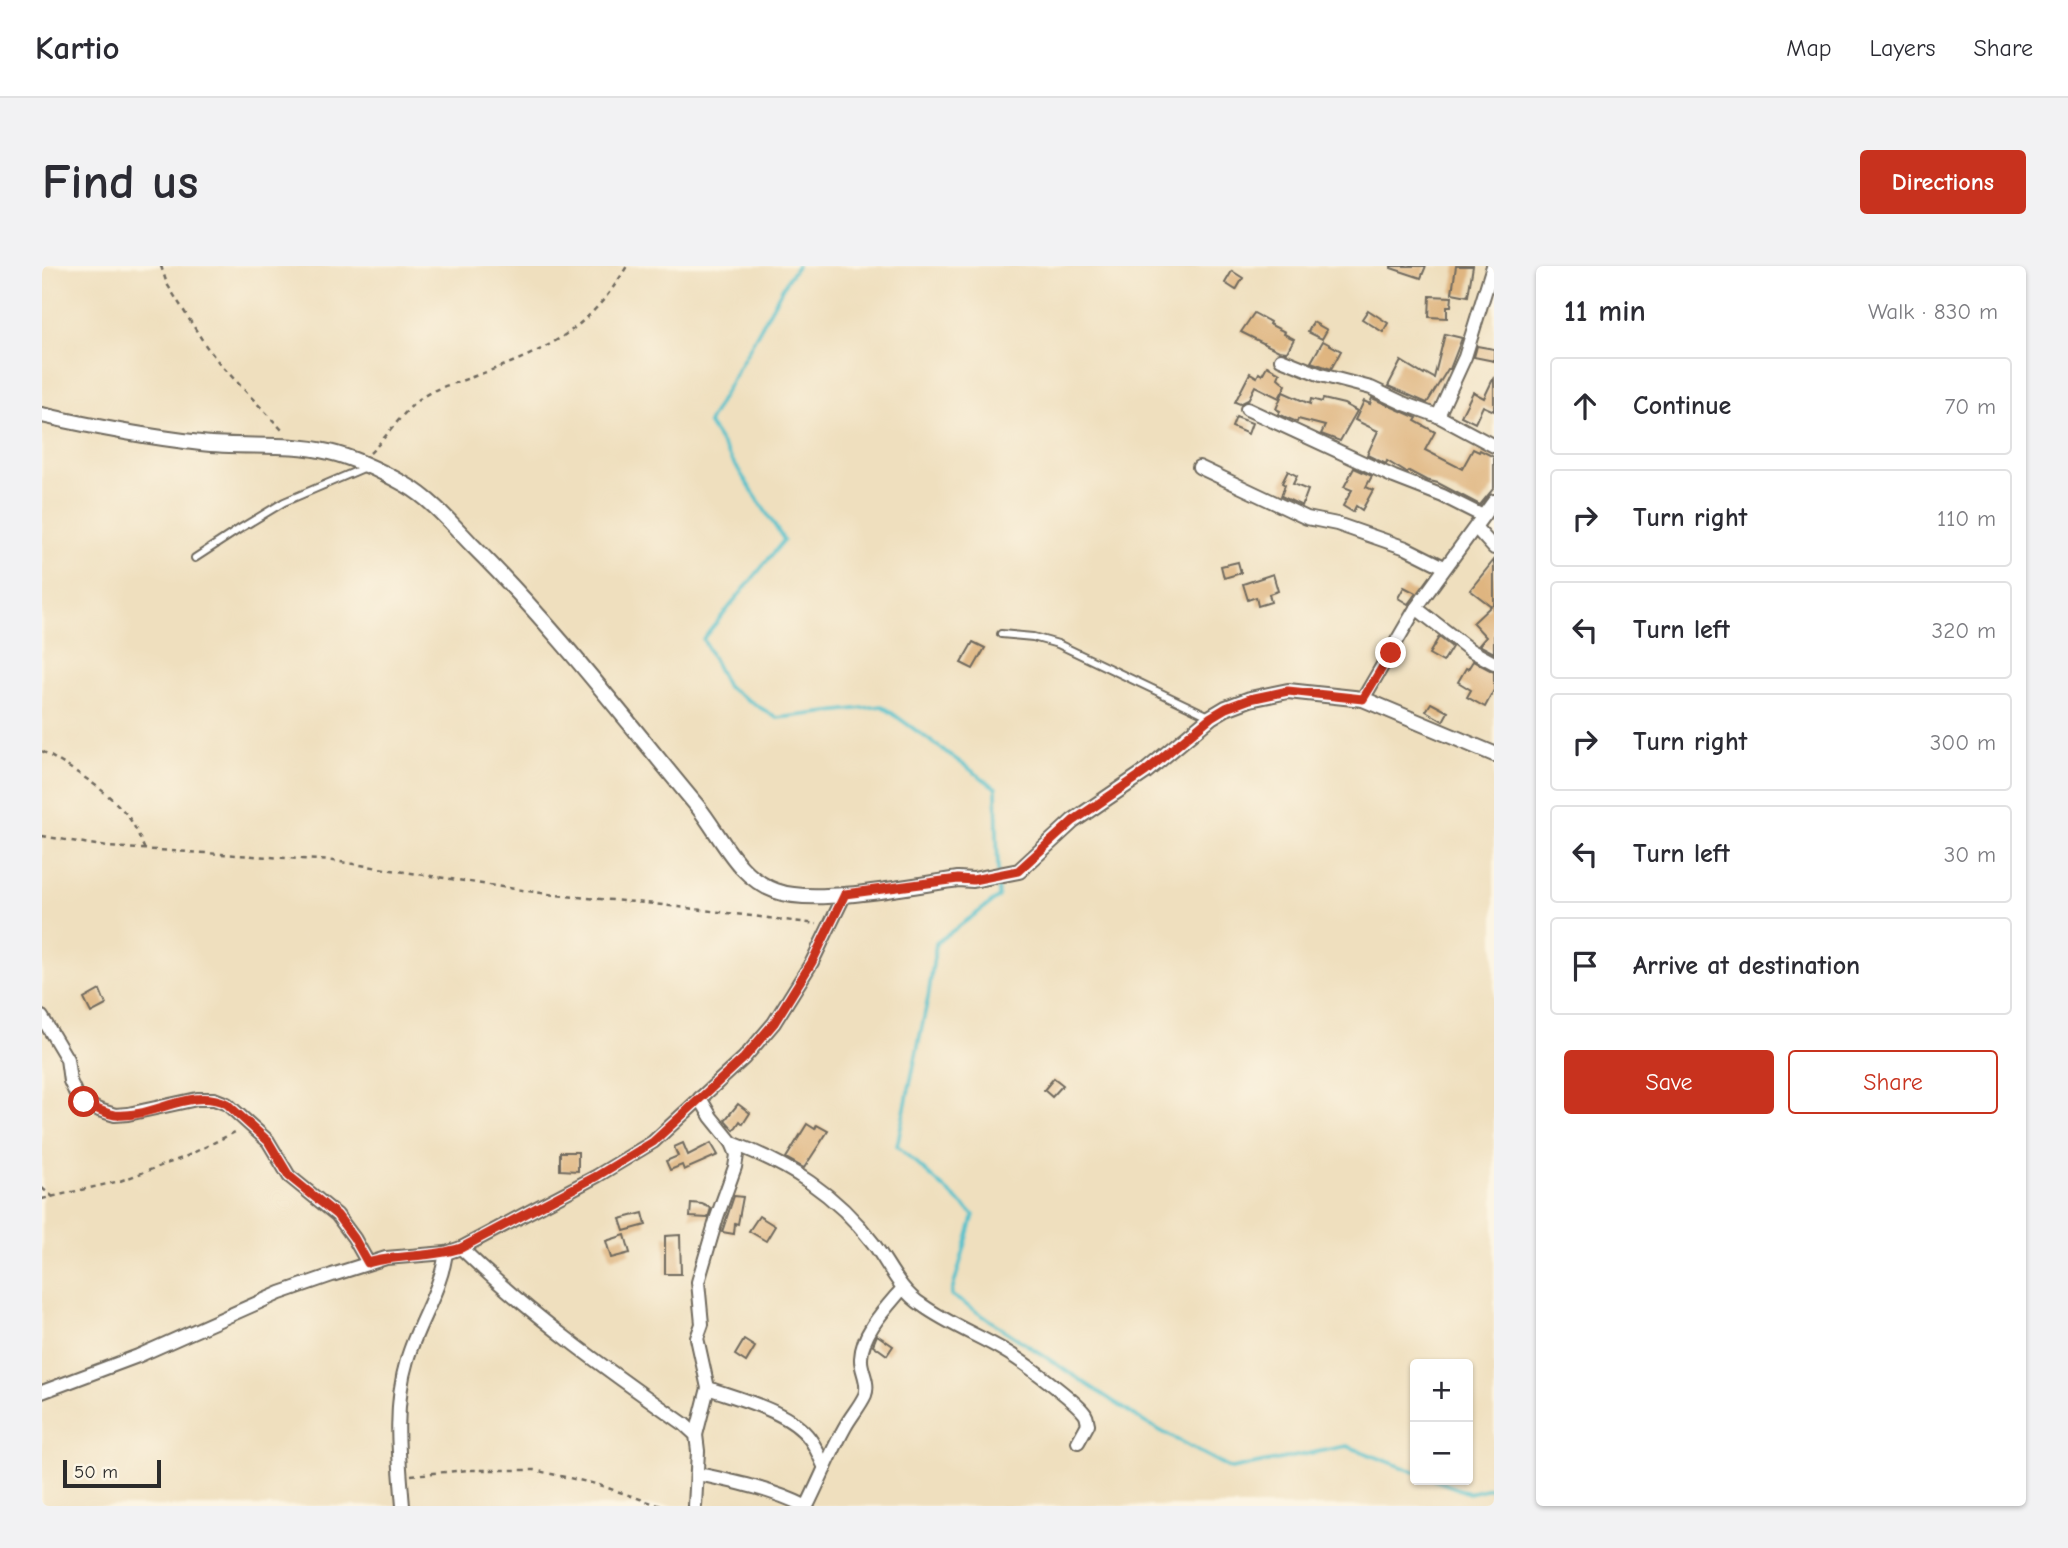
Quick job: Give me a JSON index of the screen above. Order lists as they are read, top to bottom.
{
  "scale_bar": "50 m",
  "page": {
    "header": "Kartio",
    "nav": ["Map", "Layers", "Share"],
    "buttons": [
      "Directions",
      ["Save", "Share"]
    ],
    "title": "Find us",
    "heading": ["11 min", "Walk · 830 m"],
    "list": [
      ["Continue", "70 m"],
      ["Turn right", "110 m"],
      ["Turn left", "320 m"],
      ["Turn right", "300 m"],
      ["Turn left", "30 m"],
      "Arrive at destination"
    ],
    "map_buttons": ["+", "−"],
    "scale": "50 m"
  }
}
